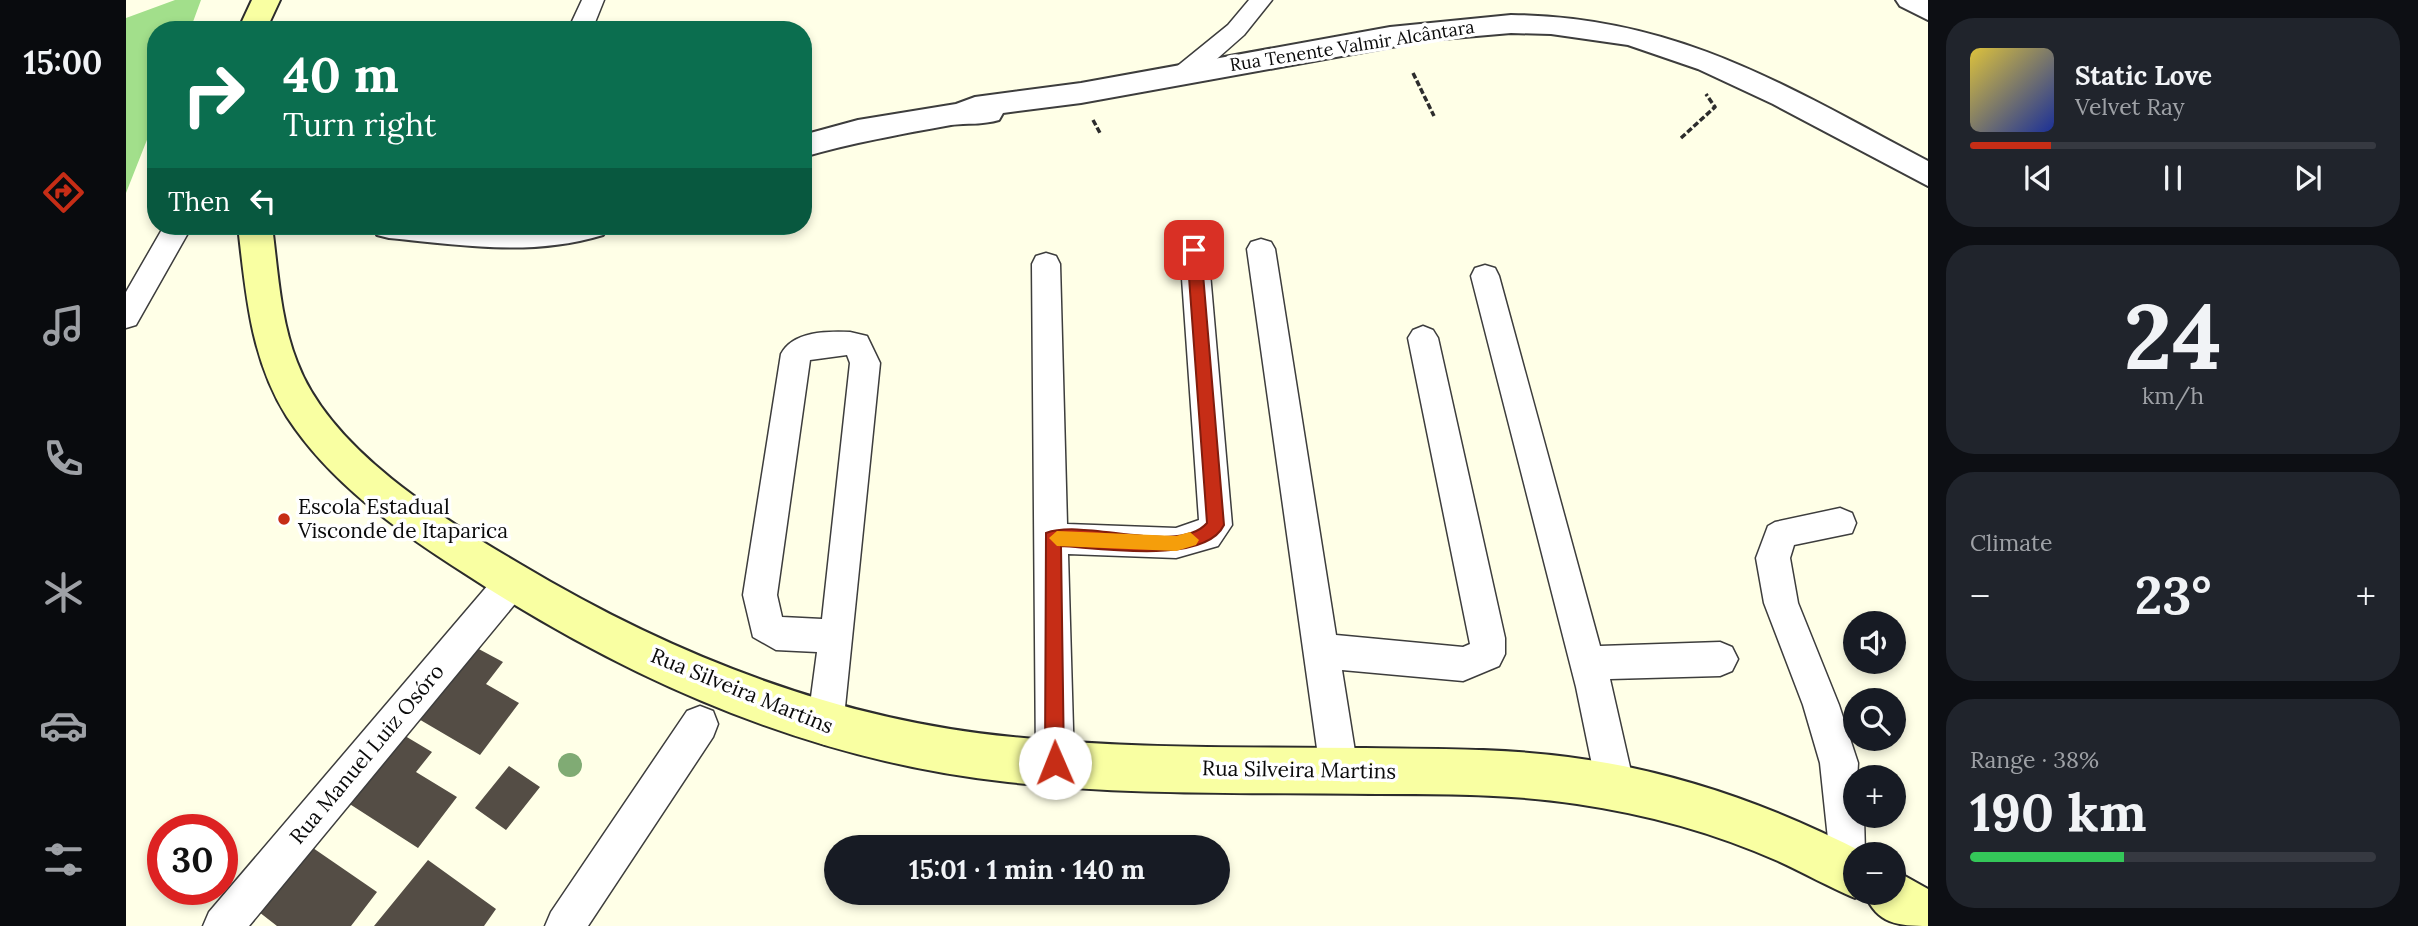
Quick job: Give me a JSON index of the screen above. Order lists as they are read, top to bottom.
{
  "streets": {
    "main road": ["Rua Silveira Martins"],
    "street": ["Rua Tenente Valmir Alcântara", "Rua Manuel Luiz Osóro"]
  },
  "crossings": [
    ["Rua Silveira Martins", "Rua Manuel Luiz Osóro"]
  ],
  "places": ["Escola Estadual Visconde de Itaparica"],
  "page": {
    "tabs": "15:00",
    "turn": ["40 m", "Turn right"],
    "song": ["Static Love", "Velvet Ray"],
    "then": "Then",
    "tile": [
      ["24", "km/h"],
      "Climate",
      ["Range · 38%", "190 km"]
    ],
    "heat": ["−", "23°", "+"],
    "map_buttons": ["+", "−"],
    "limit": "30",
    "trip": "15:01 · 1 min · 140 m"
  }
}
